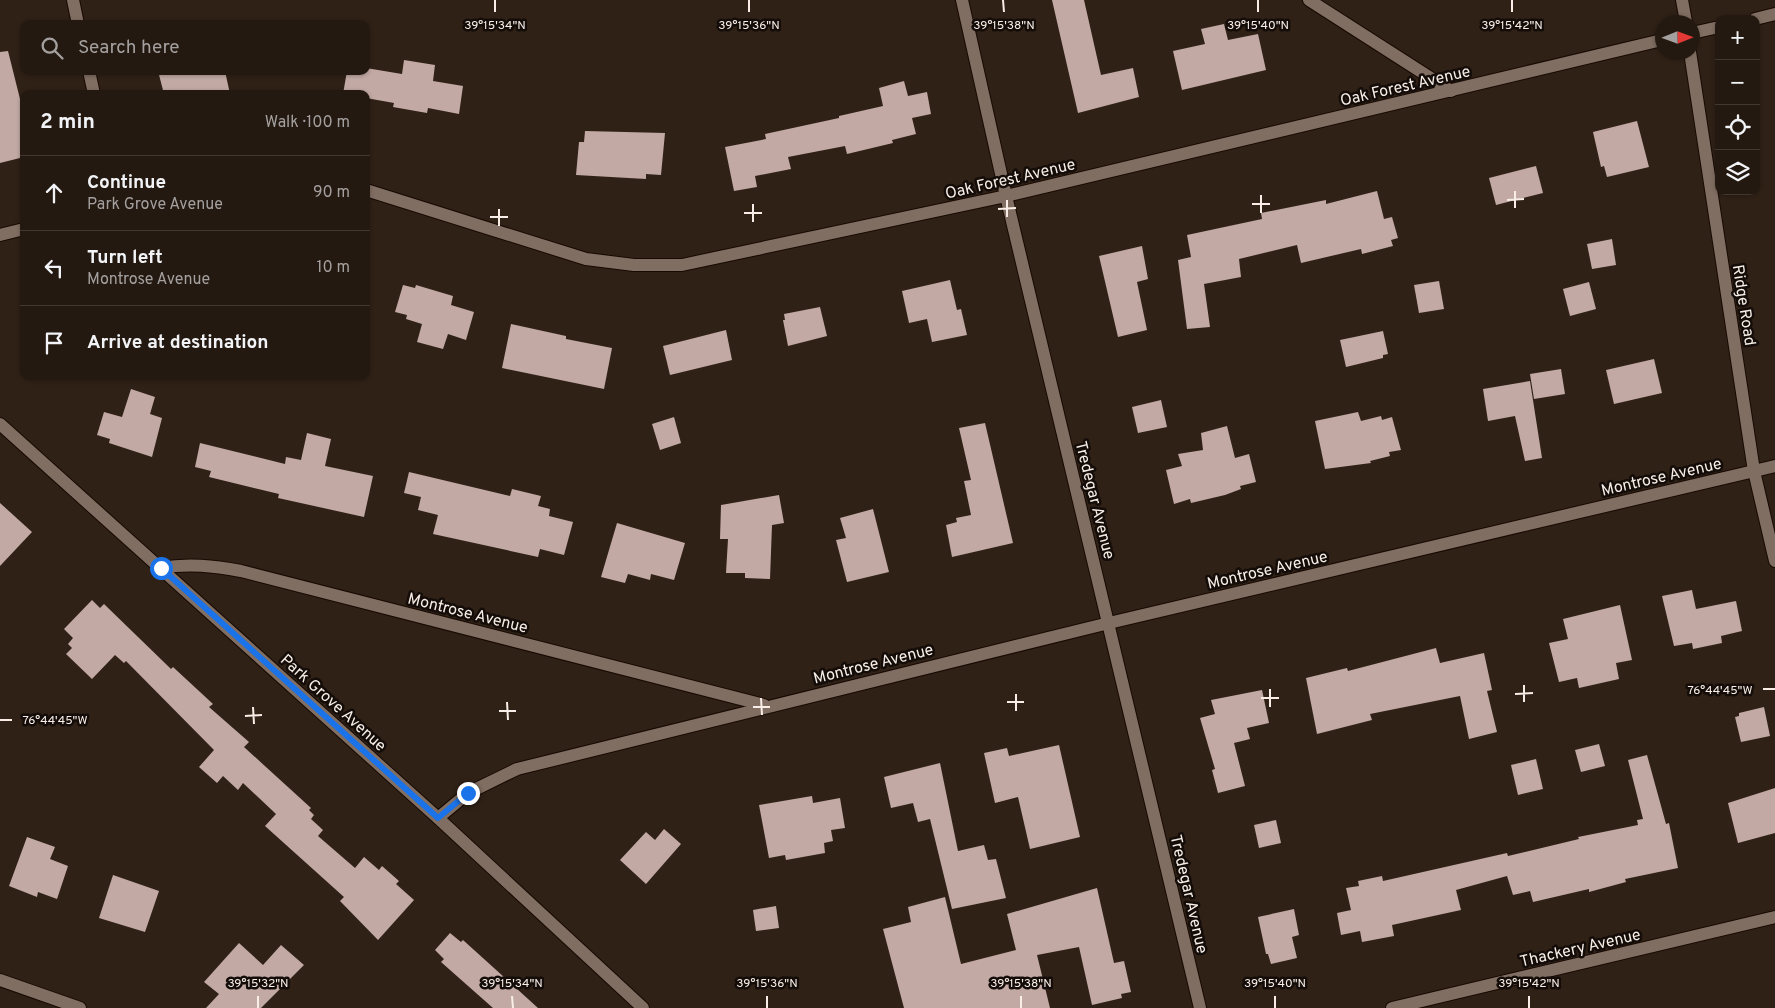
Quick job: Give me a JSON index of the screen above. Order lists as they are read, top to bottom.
{
  "streets": {
    "street": [
      "Oak Forest Avenue",
      "Ridge Road",
      "Montrose Avenue",
      "Tredegar Avenue",
      "Park Grove Avenue",
      "Thackery Avenue"
    ]
  },
  "crossings": [
    ["Oak Forest Avenue", "Tredegar Avenue"],
    ["Ridge Road", "Montrose Avenue"],
    ["Montrose Avenue", "Tredegar Avenue"],
    ["Montrose Avenue", "Park Grove Avenue"]
  ],
  "north": "right",
  "page": {
    "map_buttons": ["+", "−"],
    "search": "Search here",
    "heading": ["2 min", "Walk · 100 m"],
    "list": [
      ["Continue", "Park Grove Avenue", "90 m"],
      ["Turn left", "Montrose Avenue", "10 m"],
      "Arrive at destination"
    ]
  },
  "coordinates": [
    "39°15'34\"N",
    "39°15'36\"N",
    "39°15'38\"N",
    "39°15'40\"N",
    "39°15'42\"N",
    "76°44'45\"W",
    "39°15'32\"N"
  ]
}
